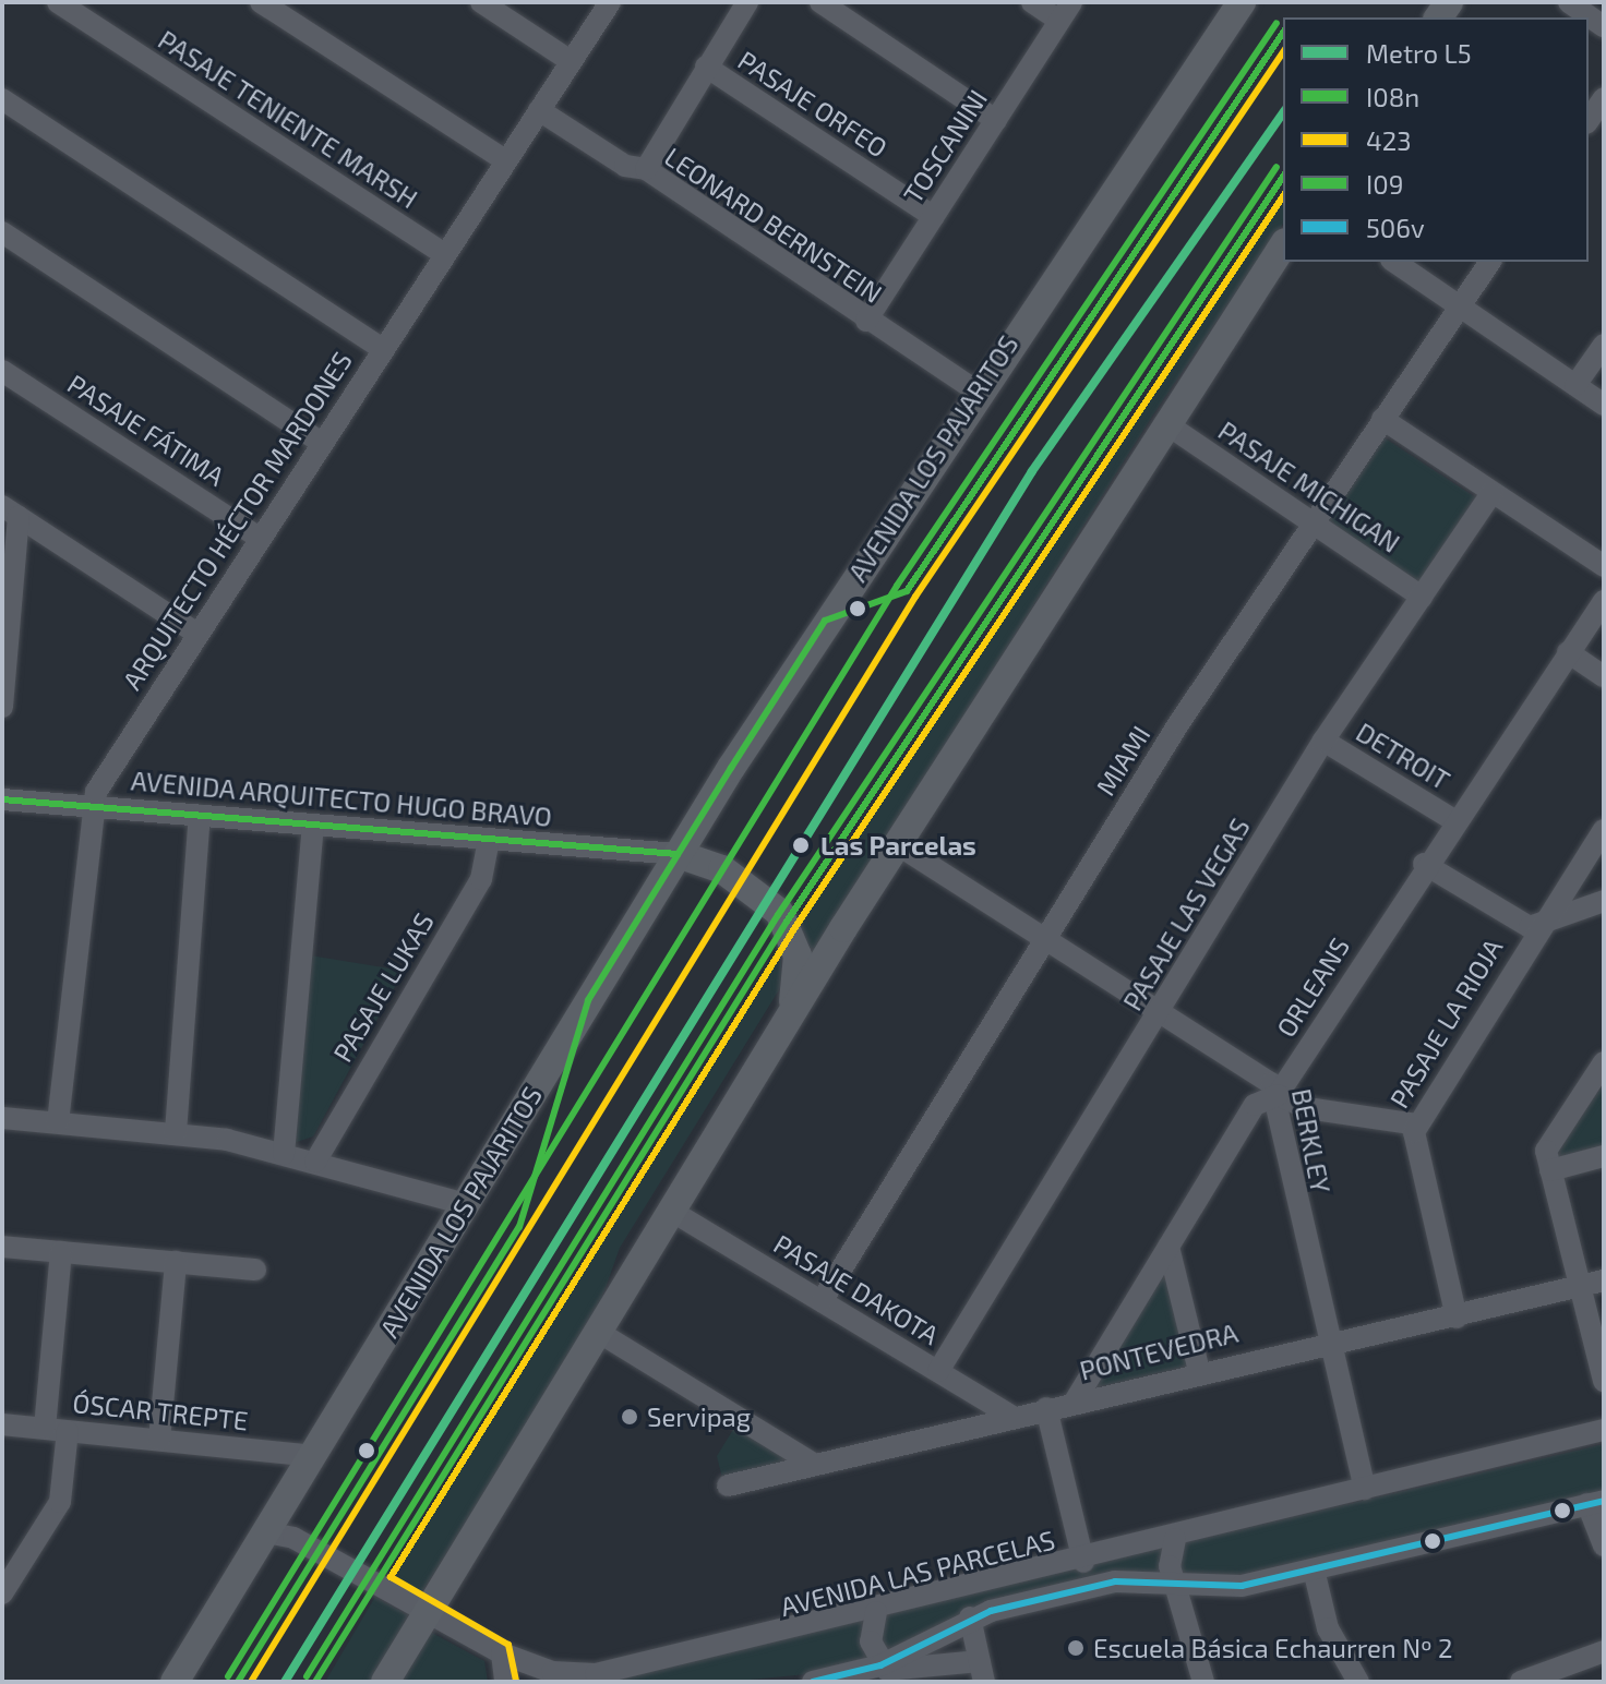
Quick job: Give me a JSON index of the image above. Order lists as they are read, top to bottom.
{
  "streets": {
    "main road": ["AVENIDA LOS PAJARITOS"],
    "street": [
      "PASAJE ORFEO",
      "PASAJE TENIENTE MARSH",
      "TOSCANINI",
      "LEONARD BERNSTEIN",
      "PASAJE FÁTIMA",
      "PASAJE MICHIGAN",
      "ARQUITECTO HÉCTOR MARDONES",
      "DETROIT",
      "MIAMI",
      "AVENIDA ARQUITECTO HUGO BRAVO",
      "PASAJE LAS VEGAS",
      "PASAJE LUKAS",
      "ORLEANS",
      "PASAJE LA RIOJA",
      "BERKLEY",
      "PASAJE DAKOTA",
      "PONTEVEDRA",
      "ÓSCAR TREPTE",
      "AVENIDA LAS PARCELAS"
    ]
  },
  "crossings": [
    ["PASAJE ORFEO", "TOSCANINI"],
    ["PASAJE TENIENTE MARSH", "ARQUITECTO HÉCTOR MARDONES"],
    ["TOSCANINI", "LEONARD BERNSTEIN"],
    ["LEONARD BERNSTEIN", "AVENIDA LOS PAJARITOS"],
    ["LEONARD BERNSTEIN", "ARQUITECTO HÉCTOR MARDONES"],
    ["PASAJE FÁTIMA", "ARQUITECTO HÉCTOR MARDONES"],
    ["AVENIDA LOS PAJARITOS", "AVENIDA ARQUITECTO HUGO BRAVO"],
    ["AVENIDA LOS PAJARITOS", "ÓSCAR TREPTE"],
    ["AVENIDA LOS PAJARITOS", "AVENIDA LAS PARCELAS"],
    ["PASAJE MICHIGAN", "MIAMI"],
    ["PASAJE MICHIGAN", "PASAJE LAS VEGAS"],
    ["ARQUITECTO HÉCTOR MARDONES", "AVENIDA ARQUITECTO HUGO BRAVO"],
    ["DETROIT", "PASAJE LAS VEGAS"],
    ["DETROIT", "ORLEANS"],
    ["MIAMI", "BERKLEY"],
    ["MIAMI", "PASAJE DAKOTA"],
    ["AVENIDA ARQUITECTO HUGO BRAVO", "PASAJE LUKAS"],
    ["PASAJE LAS VEGAS", "BERKLEY"],
    ["PASAJE LAS VEGAS", "PASAJE DAKOTA"],
    ["ORLEANS", "BERKLEY"],
    ["ORLEANS", "PONTEVEDRA"],
    ["PASAJE LA RIOJA", "PONTEVEDRA"],
    ["BERKLEY", "PONTEVEDRA"],
    ["BERKLEY", "AVENIDA LAS PARCELAS"],
    ["PASAJE DAKOTA", "PONTEVEDRA"]
  ],
  "places": ["Las Parcelas", "Servipag", "Escuela Básica Echaurren Nº 2"],
  "lines": [
    "transit line I09",
    "transit line I08n",
    "transit line 423",
    "metro line L5",
    "transit line 506v"
  ],
  "legend": [
    "Metro L5",
    "I08n",
    "423",
    "I09",
    "506v"
  ]
}
